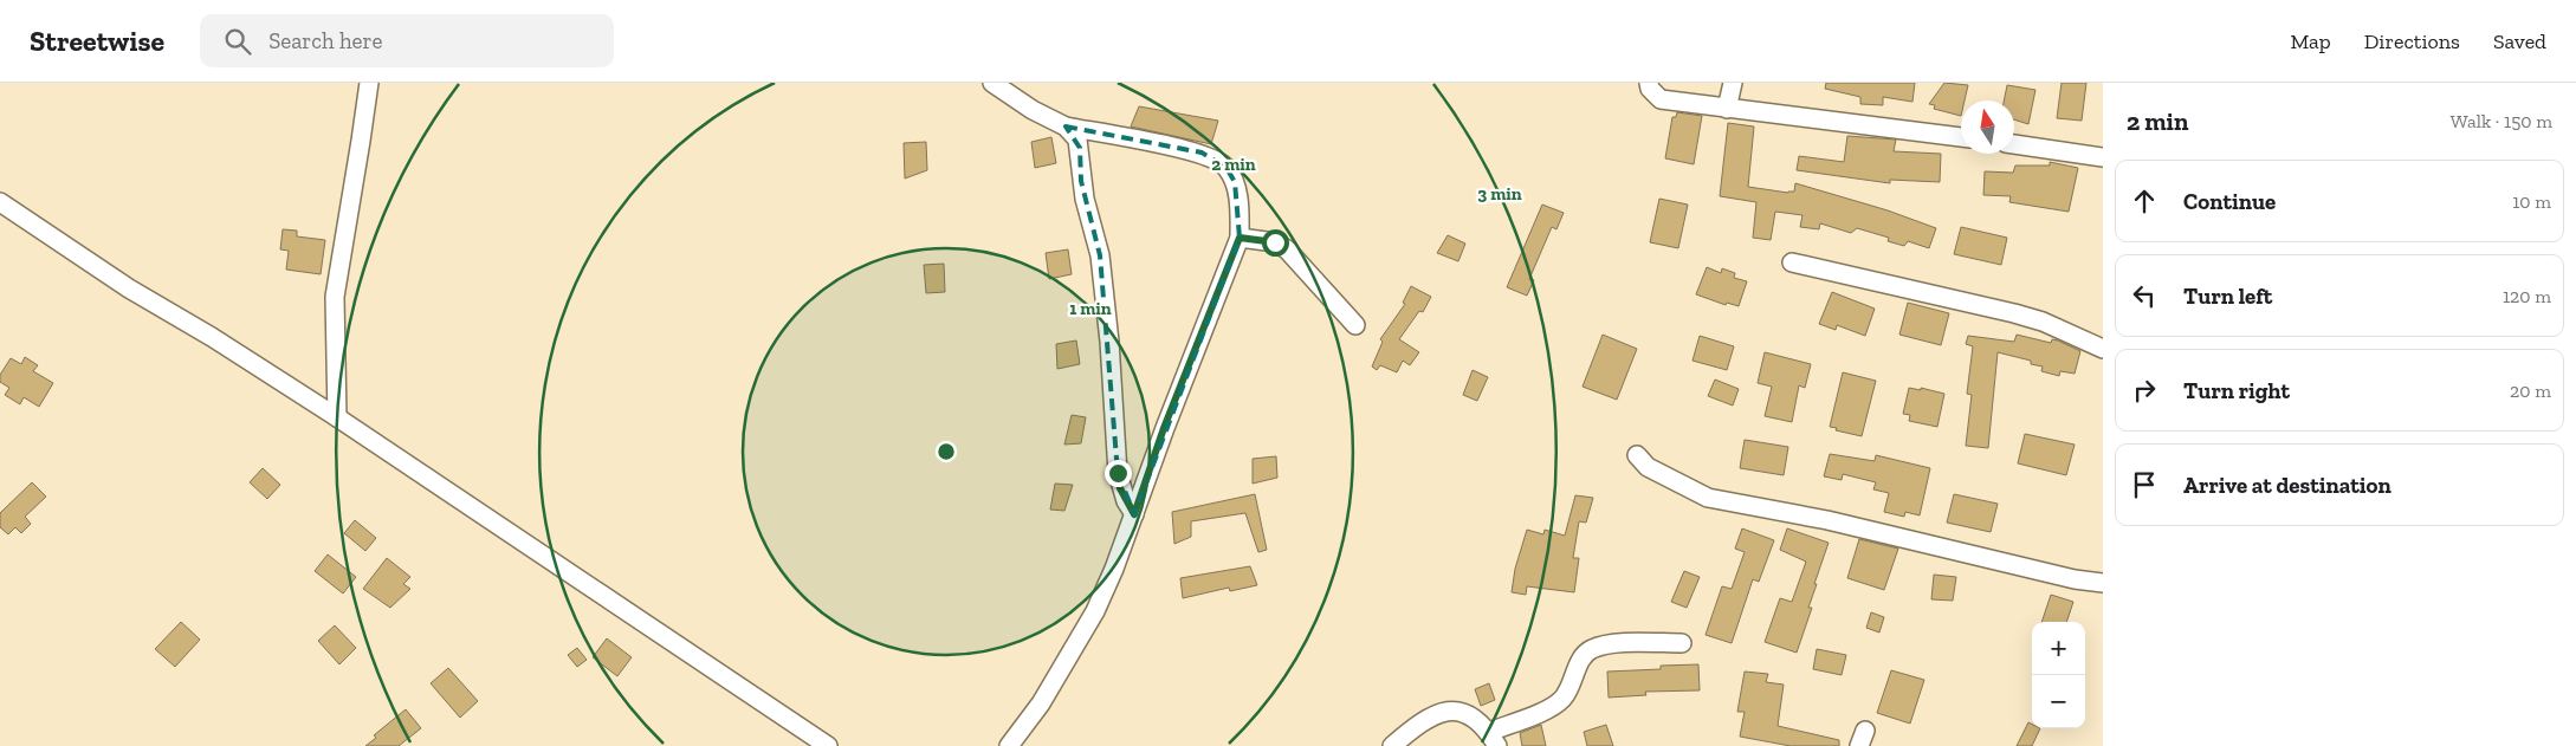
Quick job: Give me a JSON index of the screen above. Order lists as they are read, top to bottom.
{
  "north": "top",
  "page": {
    "header": "Streetwise",
    "search": "Search here",
    "nav": ["Map", "Directions", "Saved"],
    "heading": ["2 min", "Walk · 150 m"],
    "list": [
      ["Continue", "10 m"],
      ["Turn left", "120 m"],
      ["Turn right", "20 m"],
      "Arrive at destination"
    ],
    "map_buttons": ["+", "−"]
  },
  "rings": ["2 min", "3 min", "1 min"]
}
